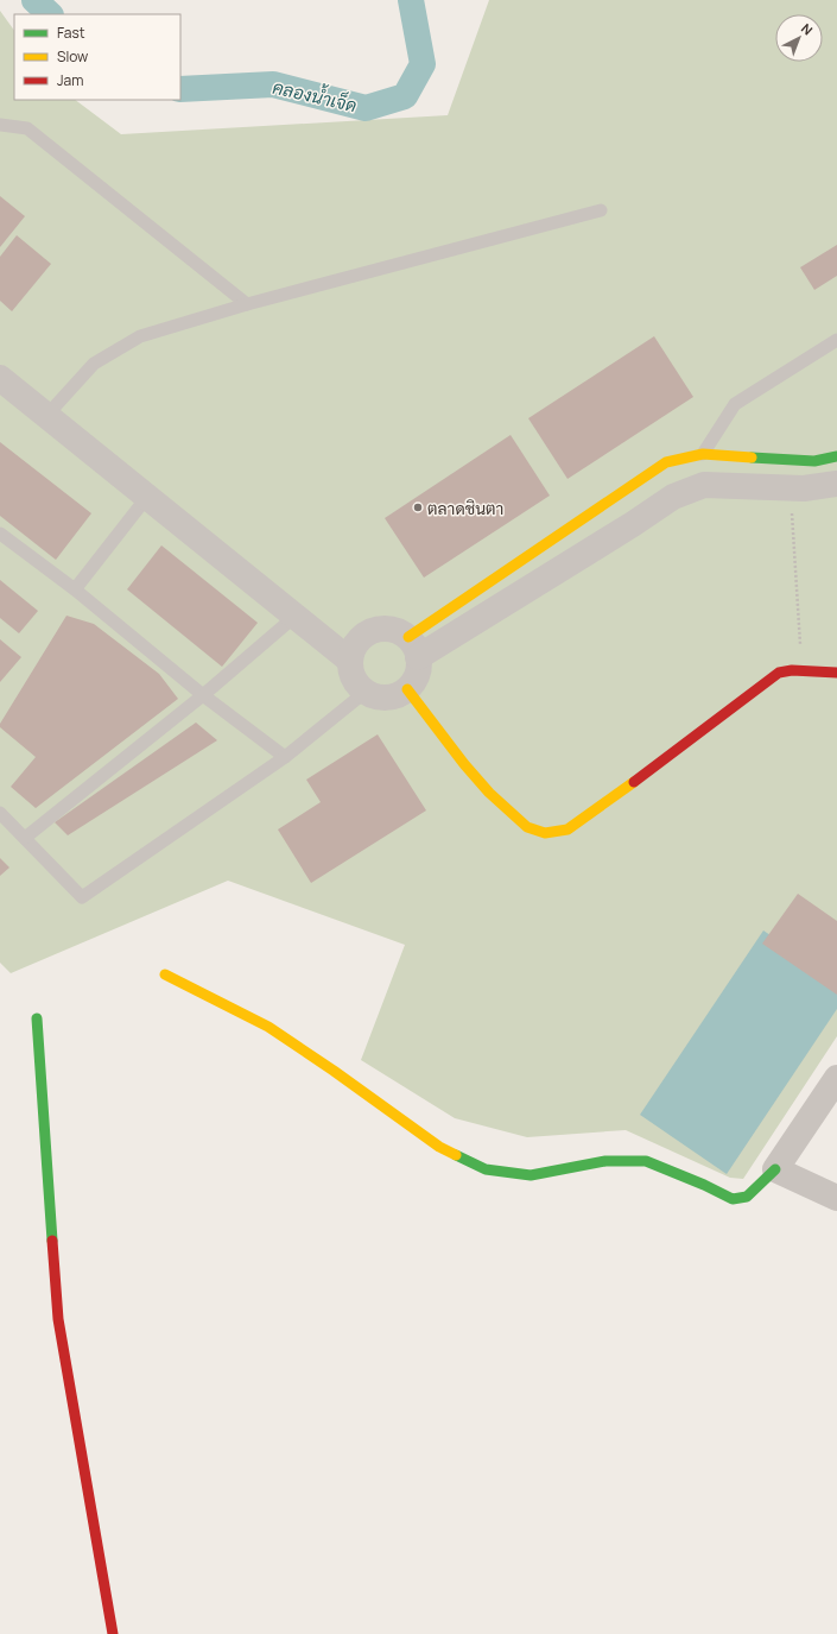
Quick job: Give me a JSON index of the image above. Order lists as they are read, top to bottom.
{
  "water": ["คลองน้ำเจ็ด"],
  "places": ["ตลาดชินตา"],
  "legend": ["Fast", "Slow", "Jam"],
  "north": "top right"
}
